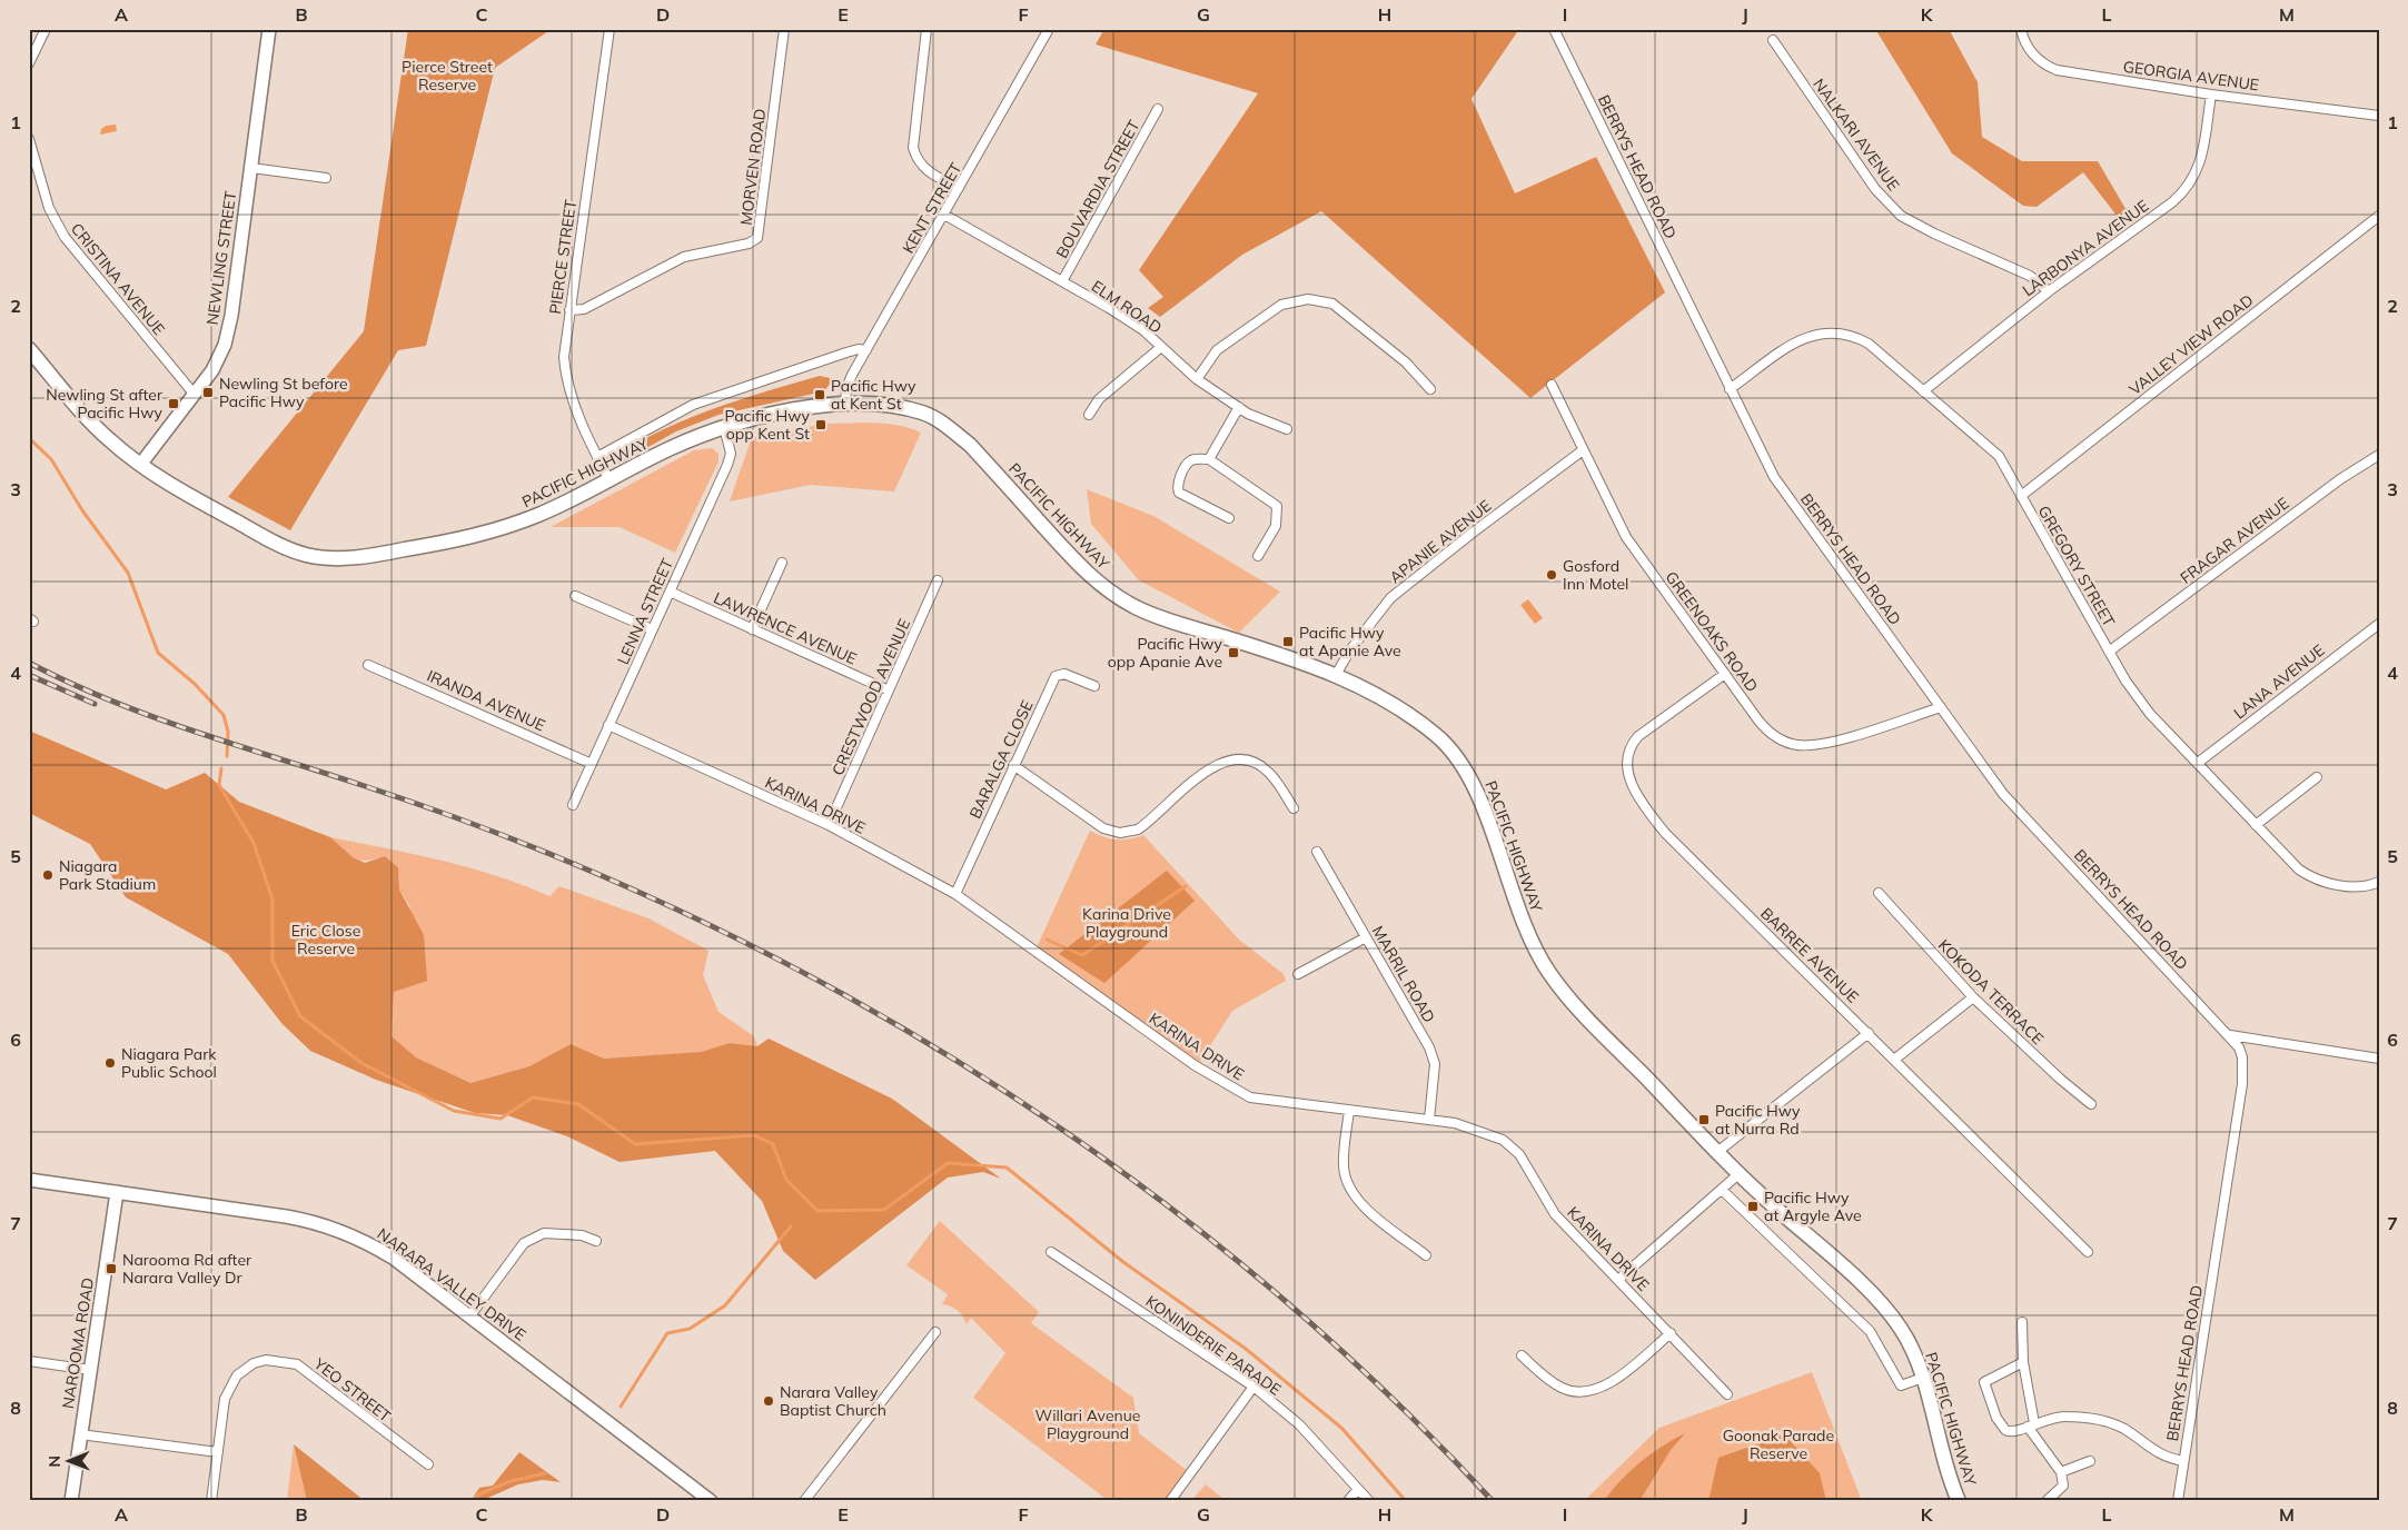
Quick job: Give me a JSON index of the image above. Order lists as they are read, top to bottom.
{
  "streets": {
    "main road": ["PACIFIC HIGHWAY"],
    "street": [
      "GEORGIA AVENUE",
      "NALKARI AVENUE",
      "MORVEN ROAD",
      "BERRYS HEAD ROAD",
      "BOUVARDIA STREET",
      "KENT STREET",
      "LARBONYA AVENUE",
      "PIERCE STREET",
      "NEWLING STREET",
      "CRISTINA AVENUE",
      "ELM ROAD",
      "VALLEY VIEW ROAD",
      "FRAGAR AVENUE",
      "APANIE AVENUE",
      "GREGORY STREET",
      "LENNA STREET",
      "LAWRENCE AVENUE",
      "GREENOAKS ROAD",
      "LANA AVENUE",
      "CRESTWOOD AVENUE",
      "IRANDA AVENUE",
      "BARALGA CLOSE",
      "KARINA DRIVE",
      "BARREE AVENUE",
      "MARRIL ROAD",
      "KOKODA TERRACE",
      "NARARA VALLEY DRIVE",
      "NAROOMA ROAD",
      "KONINDERIE PARADE",
      "YEO STREET"
    ]
  },
  "crossings": [
    ["GEORGIA AVENUE", "LARBONYA AVENUE"],
    ["NALKARI AVENUE", "LARBONYA AVENUE"],
    ["MORVEN ROAD", "PIERCE STREET"],
    ["BERRYS HEAD ROAD", "GREGORY STREET"],
    ["BERRYS HEAD ROAD", "GREENOAKS ROAD"],
    ["BOUVARDIA STREET", "ELM ROAD"],
    ["KENT STREET", "ELM ROAD"],
    ["KENT STREET", "PACIFIC HIGHWAY"],
    ["LARBONYA AVENUE", "GREGORY STREET"],
    ["PIERCE STREET", "PACIFIC HIGHWAY"],
    ["NEWLING STREET", "CRISTINA AVENUE"],
    ["NEWLING STREET", "PACIFIC HIGHWAY"],
    ["VALLEY VIEW ROAD", "GREGORY STREET"],
    ["PACIFIC HIGHWAY", "APANIE AVENUE"],
    ["PACIFIC HIGHWAY", "LENNA STREET"],
    ["FRAGAR AVENUE", "GREGORY STREET"],
    ["APANIE AVENUE", "GREENOAKS ROAD"],
    ["GREGORY STREET", "LANA AVENUE"],
    ["LENNA STREET", "LAWRENCE AVENUE"],
    ["LENNA STREET", "IRANDA AVENUE"],
    ["LENNA STREET", "KARINA DRIVE"],
    ["LAWRENCE AVENUE", "CRESTWOOD AVENUE"],
    ["GREENOAKS ROAD", "BARREE AVENUE"],
    ["CRESTWOOD AVENUE", "KARINA DRIVE"],
    ["BARALGA CLOSE", "KARINA DRIVE"],
    ["KARINA DRIVE", "MARRIL ROAD"],
    ["NARARA VALLEY DRIVE", "NAROOMA ROAD"]
  ],
  "parks": [
    "Pierce Street Reserve",
    "Karina Drive Playground",
    "Eric Close Reserve",
    "Willari Avenue Playground",
    "Goonak Parade Reserve"
  ],
  "places": {
    "transit": [
      "Newling St before Pacific Hwy",
      "Pacific Hwy at Kent St",
      "Newling St after Pacific Hwy",
      "Pacific Hwy opp Kent St",
      "Pacific Hwy at Apanie Ave",
      "Pacific Hwy opp Apanie Ave",
      "Pacific Hwy at Nurra Rd",
      "Pacific Hwy at Argyle Ave",
      "Narooma Rd after Narara Valley Dr"
    ],
    "other": [
      "Gosford Inn Motel",
      "Niagara Park Stadium",
      "Niagara Park Public School",
      "Narara Valley Baptist Church"
    ]
  },
  "north": "left",
  "grid": {
    "columns": [
      "A",
      "B",
      "C",
      "D",
      "E",
      "F",
      "G",
      "H",
      "I",
      "J",
      "K",
      "L",
      "M"
    ],
    "rows": [
      "1",
      "2",
      "3",
      "4",
      "5",
      "6",
      "7",
      "8"
    ]
  }
}
